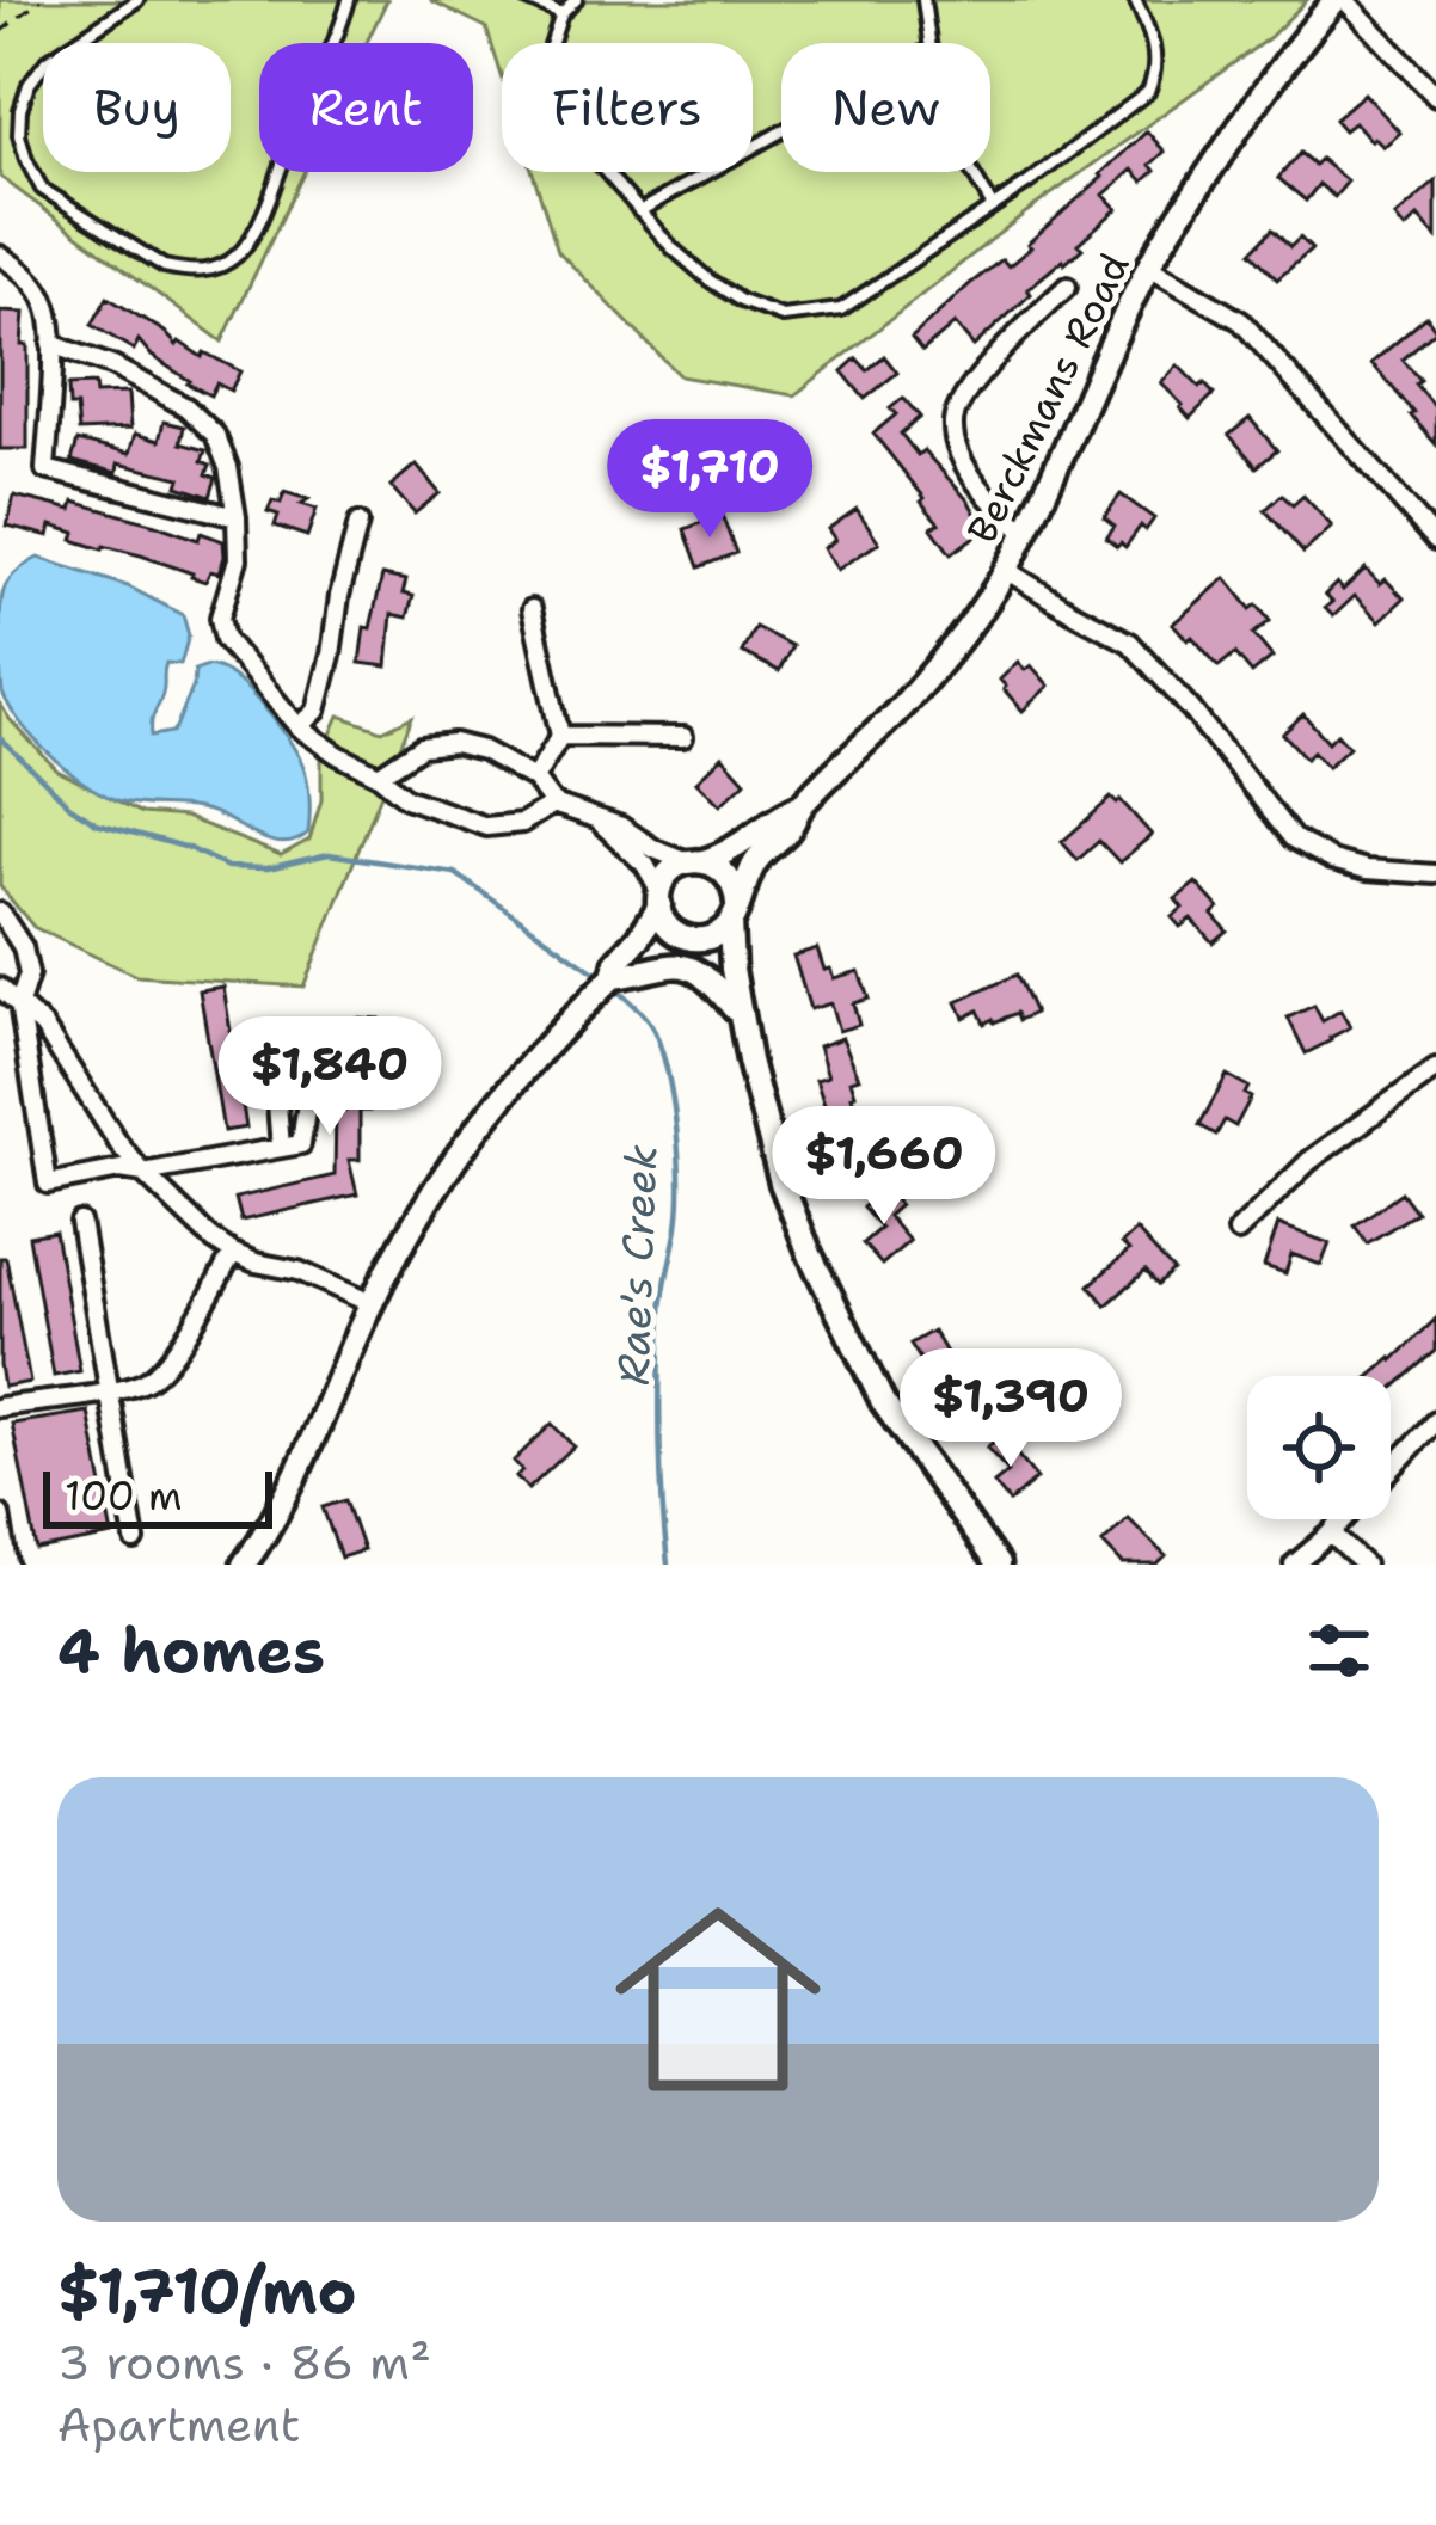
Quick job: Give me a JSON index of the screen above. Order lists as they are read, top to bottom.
{
  "streets": {
    "main road": ["Berckmans Road"]
  },
  "water": ["Rae's Creek"],
  "scale_bar": "100 m",
  "page": {
    "chip": [
      "Buy",
      "Rent",
      "Filters",
      "New"
    ],
    "price": [
      "$1,710",
      "$1,840",
      "$1,660",
      "$1,390"
    ],
    "scale": "100 m",
    "heading": "4 homes",
    "list": [
      {
        "name": "$1,710/mo",
        "note": "3 rooms · 86 m² · Apartment"
      }
    ]
  }
}
